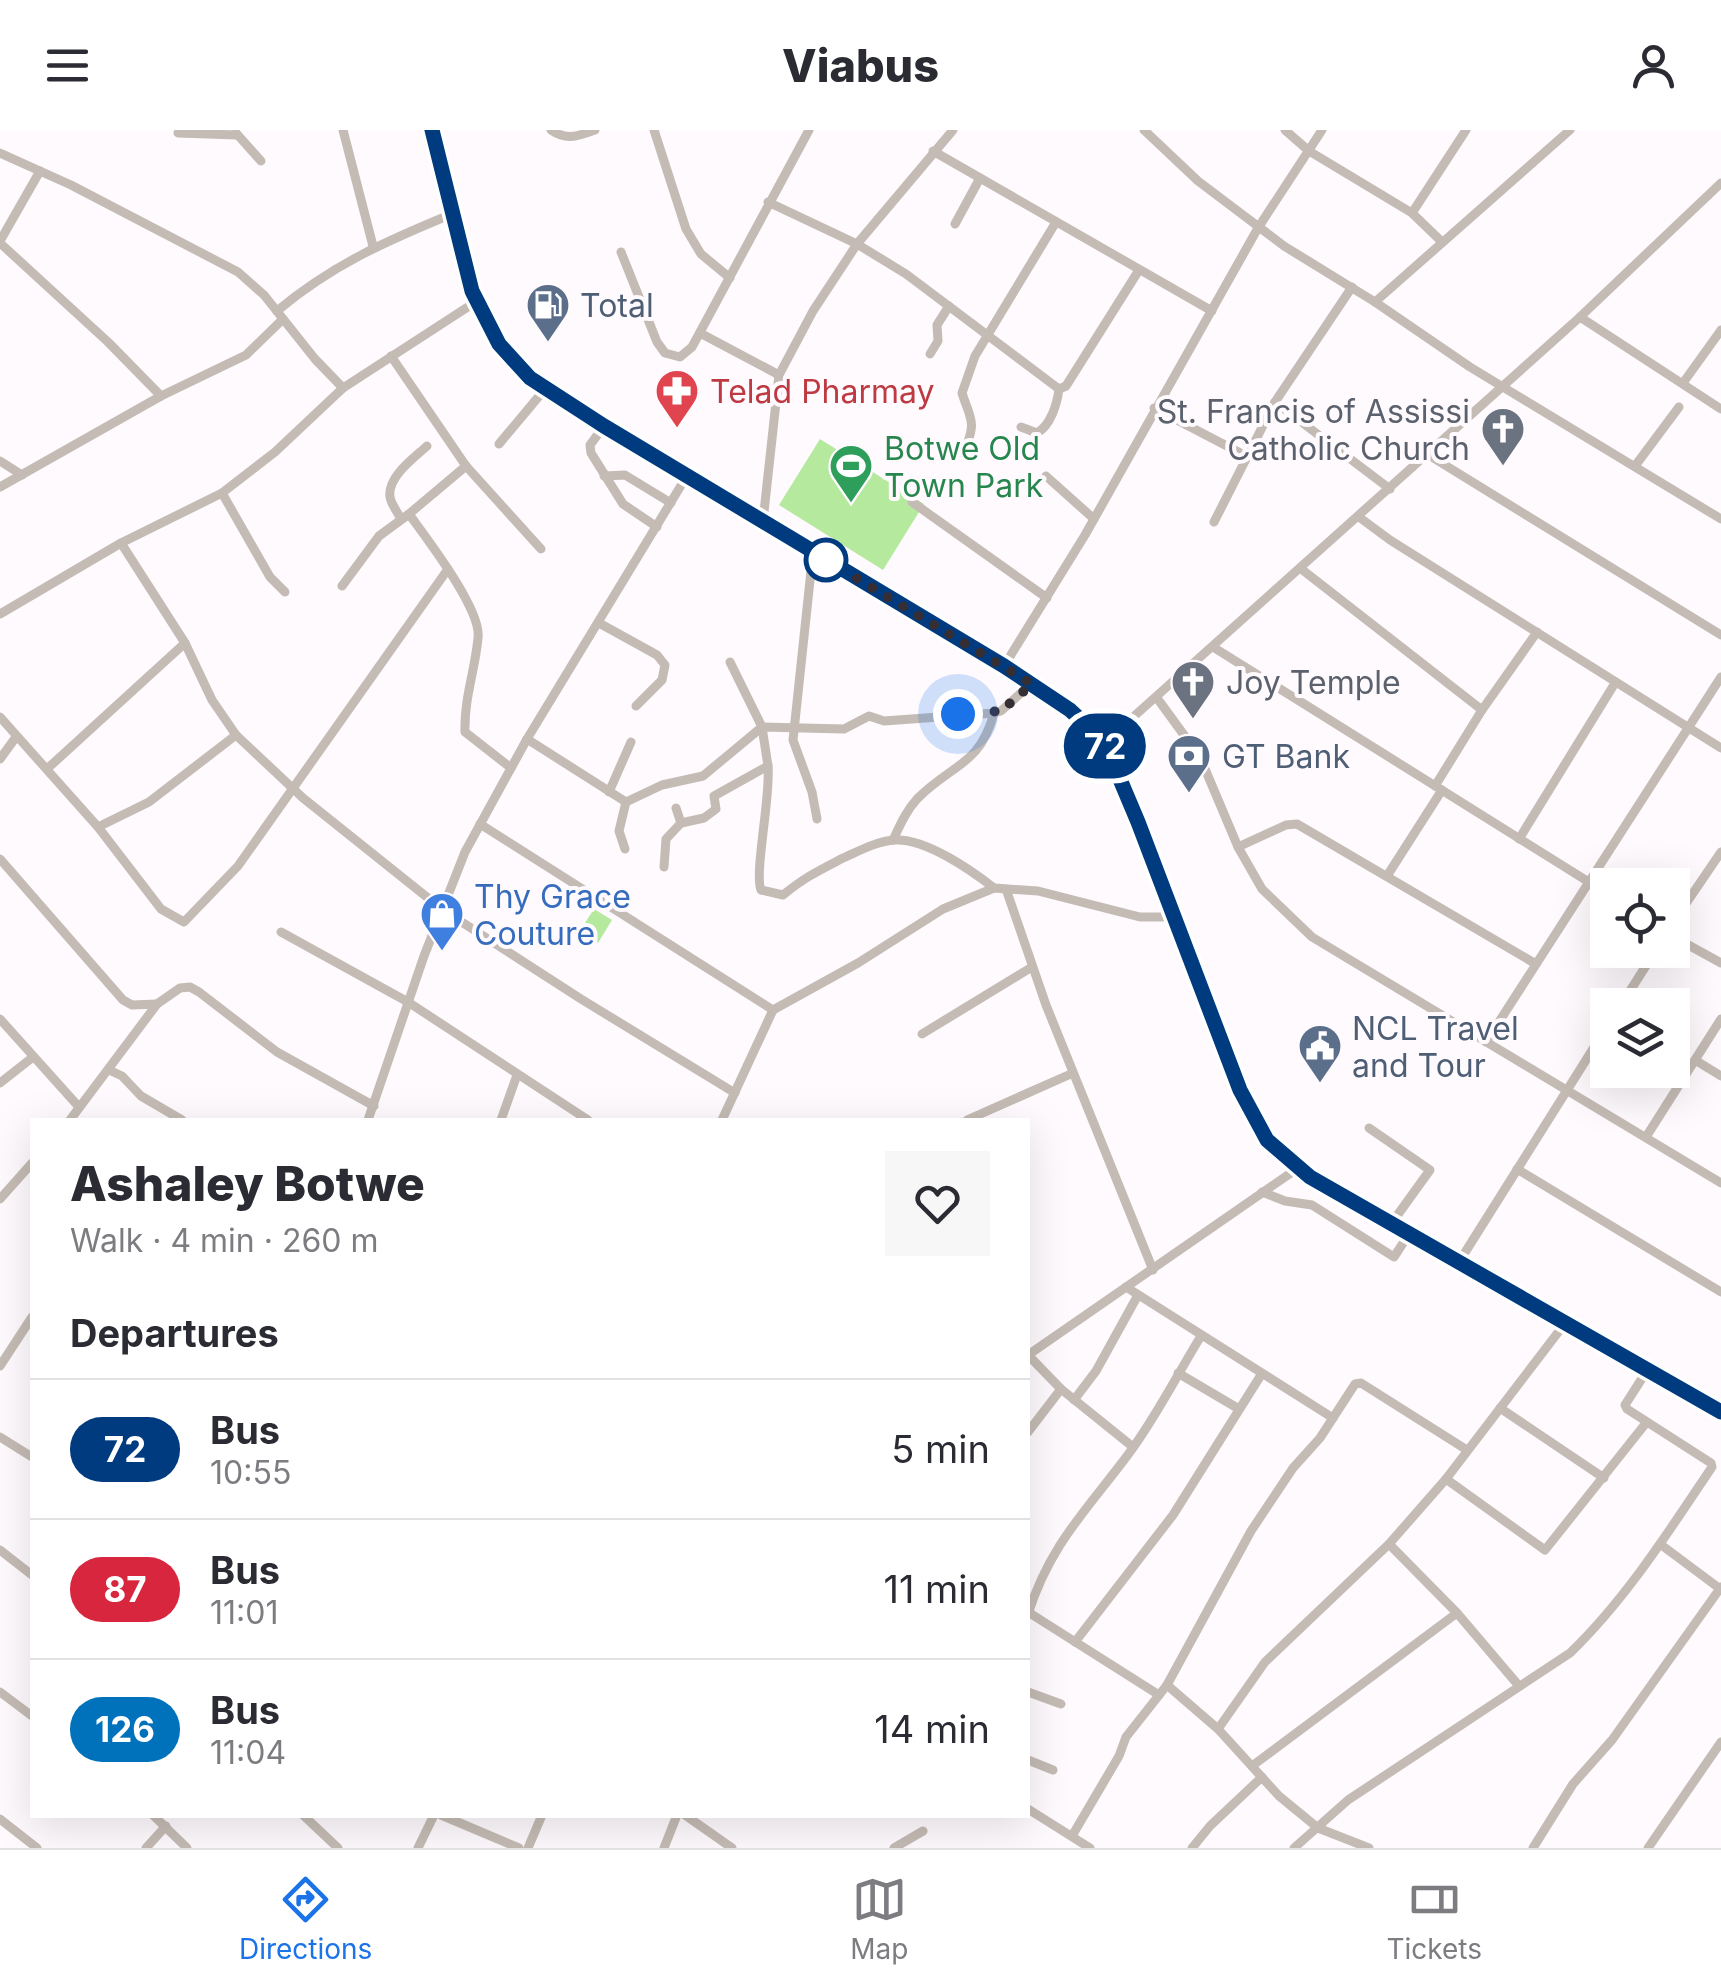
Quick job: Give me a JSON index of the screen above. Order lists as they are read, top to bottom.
{
  "places": {
    "fuel station": ["Total"],
    "pharmacy": ["Telad Pharmay"],
    "church": ["St. Francis of Assissi Catholic Church", "Joy Temple"],
    "sports": ["Botwe Old Town Park"],
    "bank": ["GT Bank"],
    "shop": ["Thy Grace Couture"],
    "public building": ["NCL Travel and Tour"]
  },
  "lines": ["bus line 72"],
  "page": {
    "header": "Viabus",
    "on_map": "72",
    "heading": [
      ["Ashaley Botwe", "Walk · 4 min · 260 m"],
      "Departures"
    ],
    "list": [
      {
        "mark": "72",
        "name": "Bus",
        "note": "10:55",
        "value": "5 min"
      },
      {
        "mark": "87",
        "name": "Bus",
        "note": "11:01",
        "value": "11 min"
      },
      {
        "mark": "126",
        "name": "Bus",
        "note": "11:04",
        "value": "14 min"
      }
    ],
    "tabs": ["Directions", "Map", "Tickets"]
  }
}
